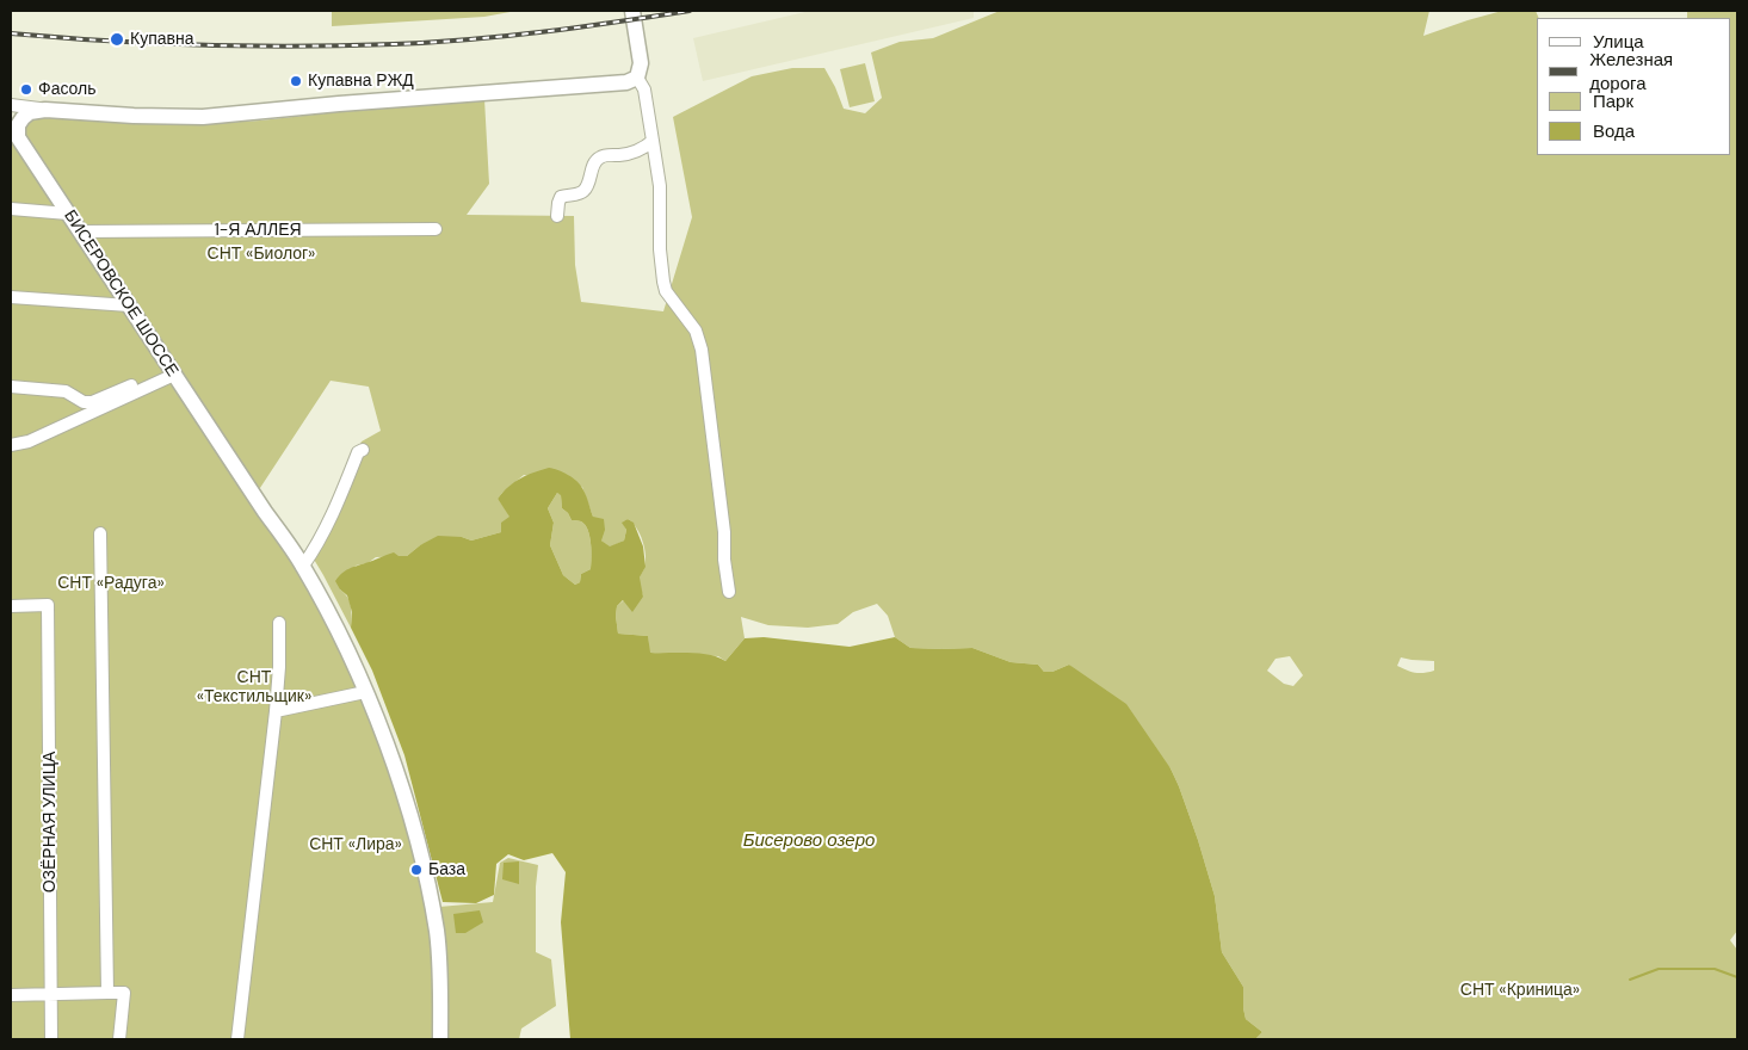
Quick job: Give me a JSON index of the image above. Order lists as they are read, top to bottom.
{
  "streets": {
    "main road": ["БИСЕРОВСКОЕ ШОССЕ"],
    "street": ["1-Я АЛЛЕЯ", "ОЗЁРНАЯ УЛИЦА"]
  },
  "crossings": [
    ["1-Я АЛЛЕЯ", "БИСЕРОВСКОЕ ШОССЕ"]
  ],
  "water": ["Бисерово озеро"],
  "parks": [
    "СНТ «Биолог»",
    "СНТ «Радуга»",
    "СНТ «Текстильщик»",
    "СНТ «Лира»",
    "СНТ «Криница»"
  ],
  "places": [
    "Купавна",
    "Купавна РЖД",
    "Фасоль",
    "База"
  ],
  "legend": [
    "Улица",
    "Железная дорога",
    "Парк",
    "Вода"
  ]
}
